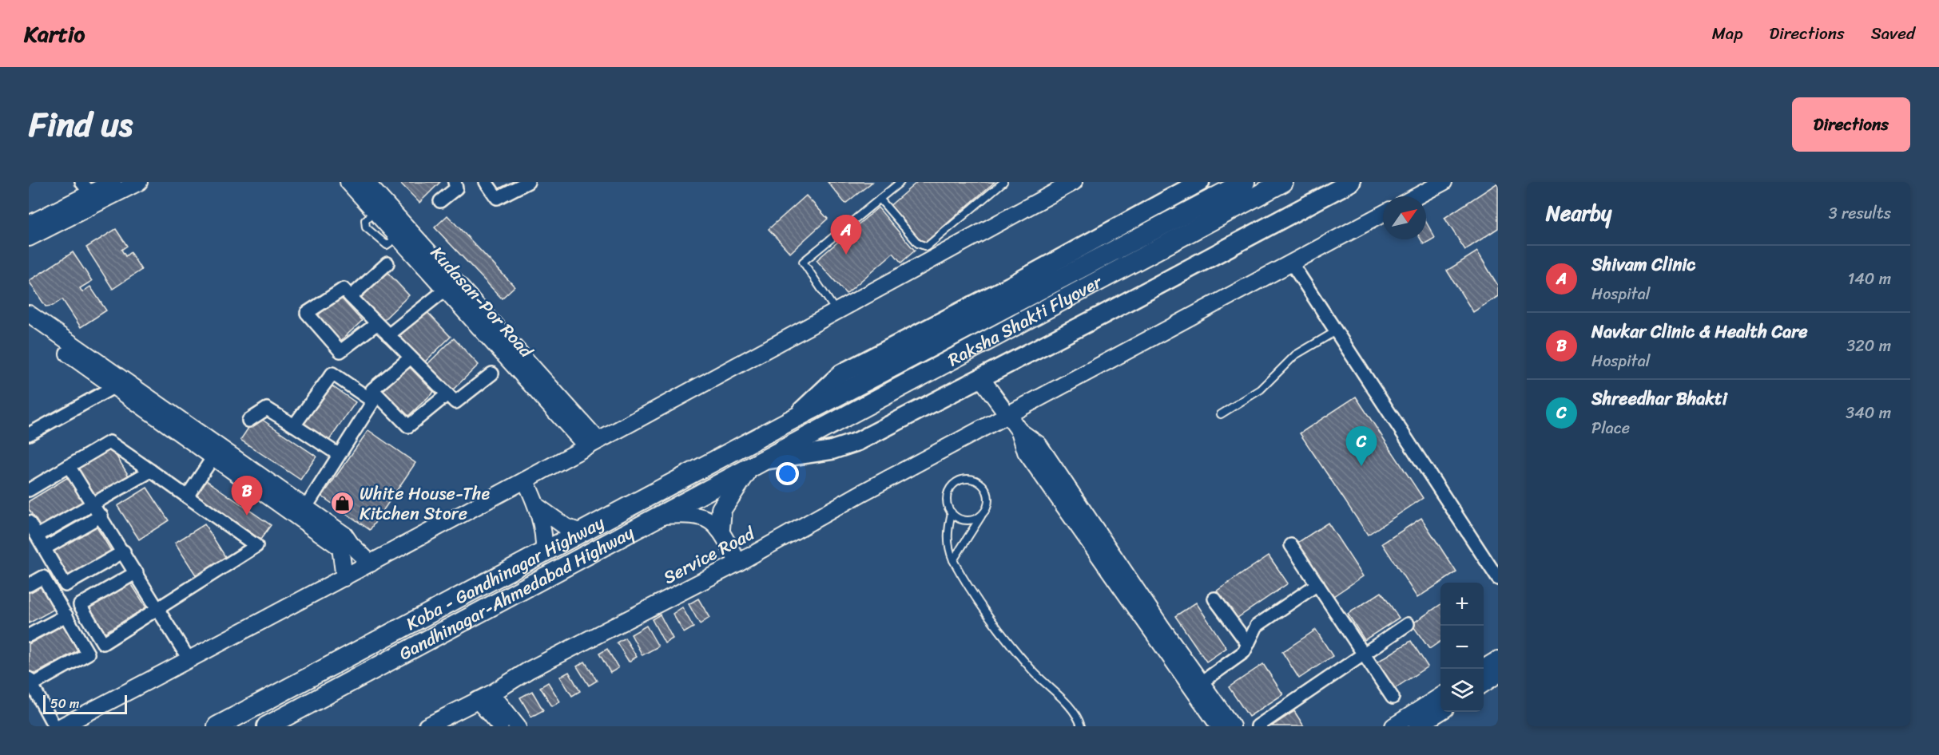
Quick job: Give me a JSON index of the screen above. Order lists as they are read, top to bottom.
{
  "streets": {
    "main road": ["Raksha Shakti Flyover", "Koba - Gandhinagar Highway", "Gandhinagar-Ahmedabad Highway"],
    "street": ["Kudasan-Por Road", "Service Road"]
  },
  "crossings": [
    ["Raksha Shakti Flyover", "Koba - Gandhinagar Highway"],
    ["Raksha Shakti Flyover", "Gandhinagar-Ahmedabad Highway"]
  ],
  "places": {
    "shop": ["White House-The Kitchen Store"]
  },
  "scale_bar": "50 m",
  "north": "top right",
  "page": {
    "header": "Kartio",
    "nav": ["Map", "Directions", "Saved"],
    "title": "Find us",
    "buttons": "Directions",
    "heading": ["Nearby", "3 results"],
    "pins": ["A", "C", "B"],
    "list": [
      {
        "mark": "A",
        "name": "Shivam Clinic",
        "note": "Hospital",
        "value": "140 m"
      },
      {
        "mark": "B",
        "name": "Navkar Clinic & Health Care",
        "note": "Hospital",
        "value": "320 m"
      },
      {
        "mark": "C",
        "name": "Shreedhar Bhakti",
        "note": "Place",
        "value": "340 m"
      }
    ],
    "map_buttons": ["+", "−"],
    "scale": "50 m"
  }
}
